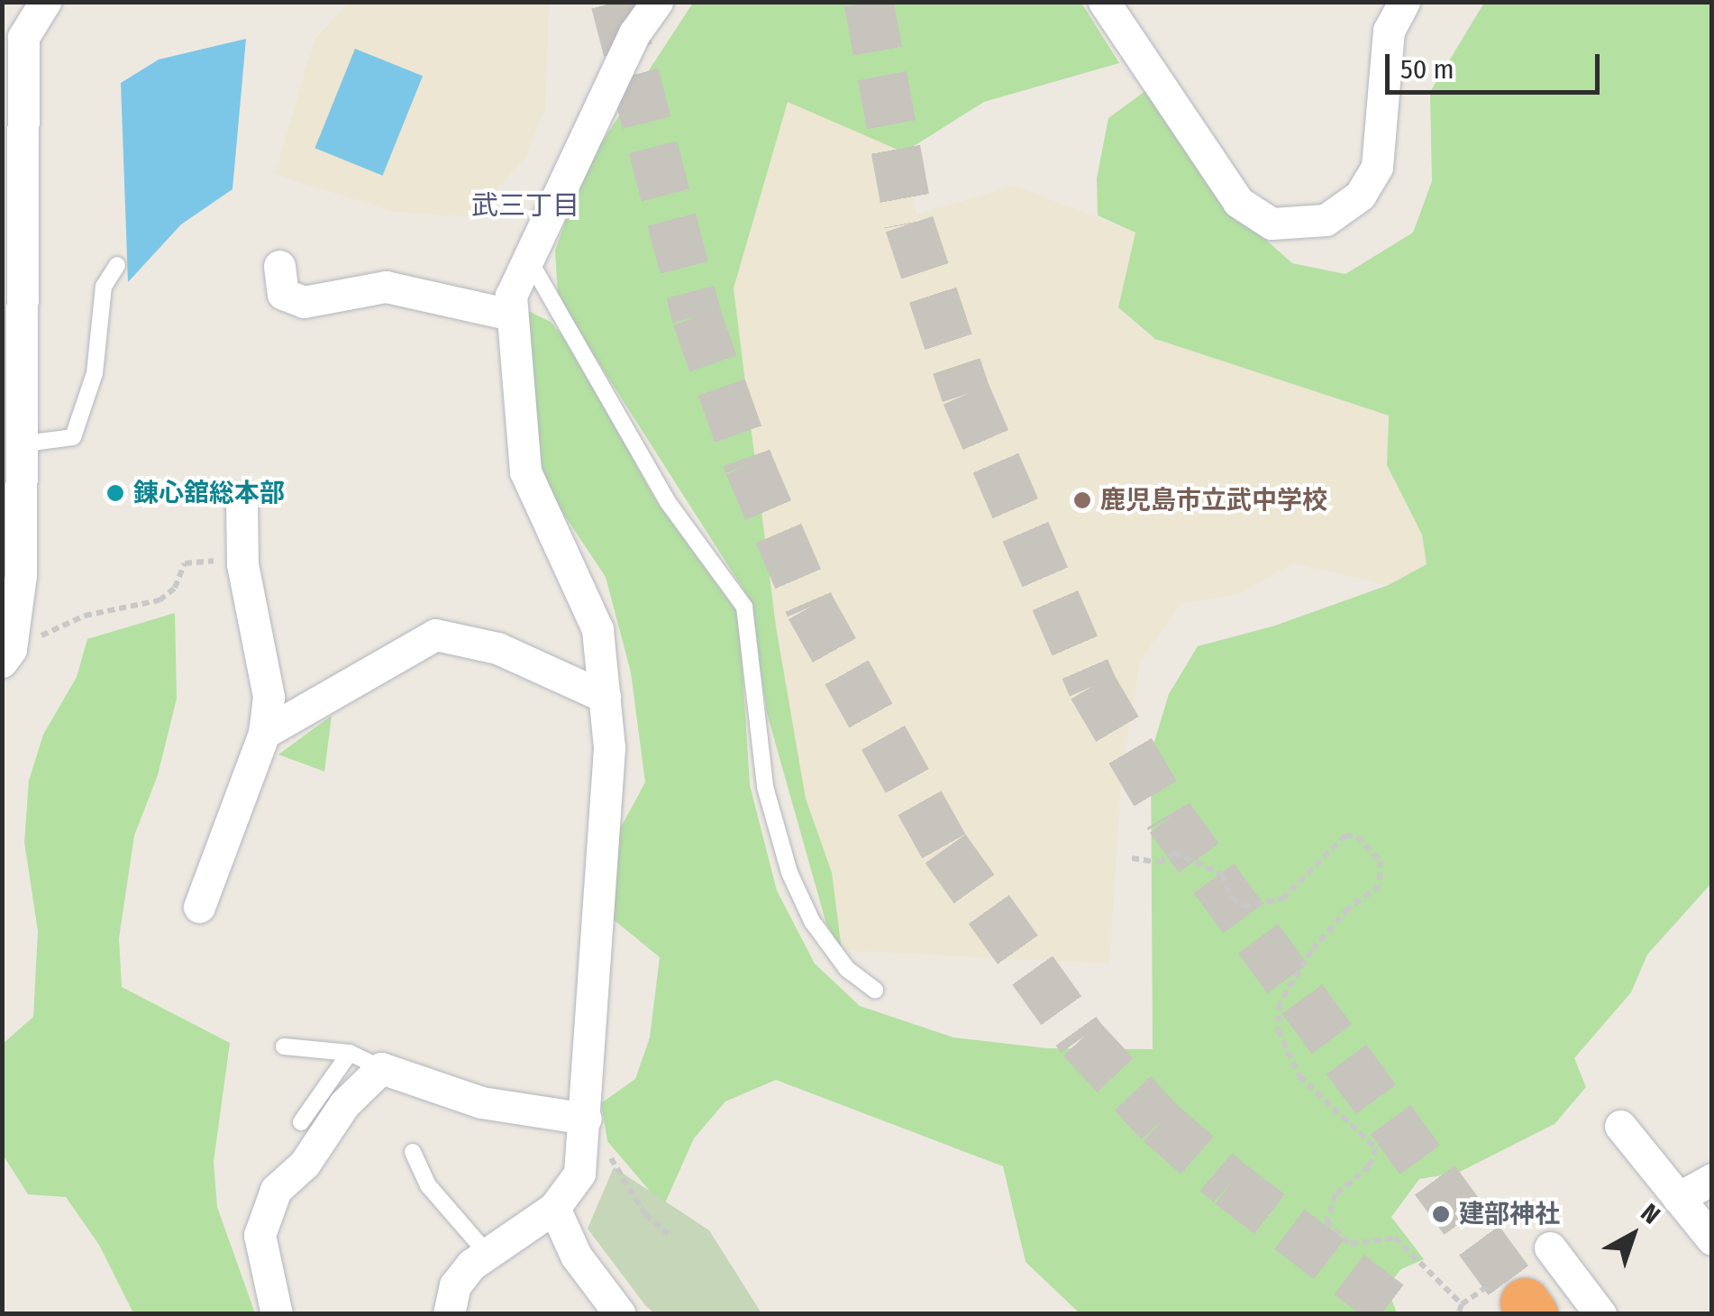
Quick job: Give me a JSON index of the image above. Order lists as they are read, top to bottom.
{
  "districts": ["武三丁目"],
  "places": ["錬心舘総本部", "鹿児島市立武中学校", "建部神社"],
  "scale_bar": "50 m",
  "north": "top right"
}
